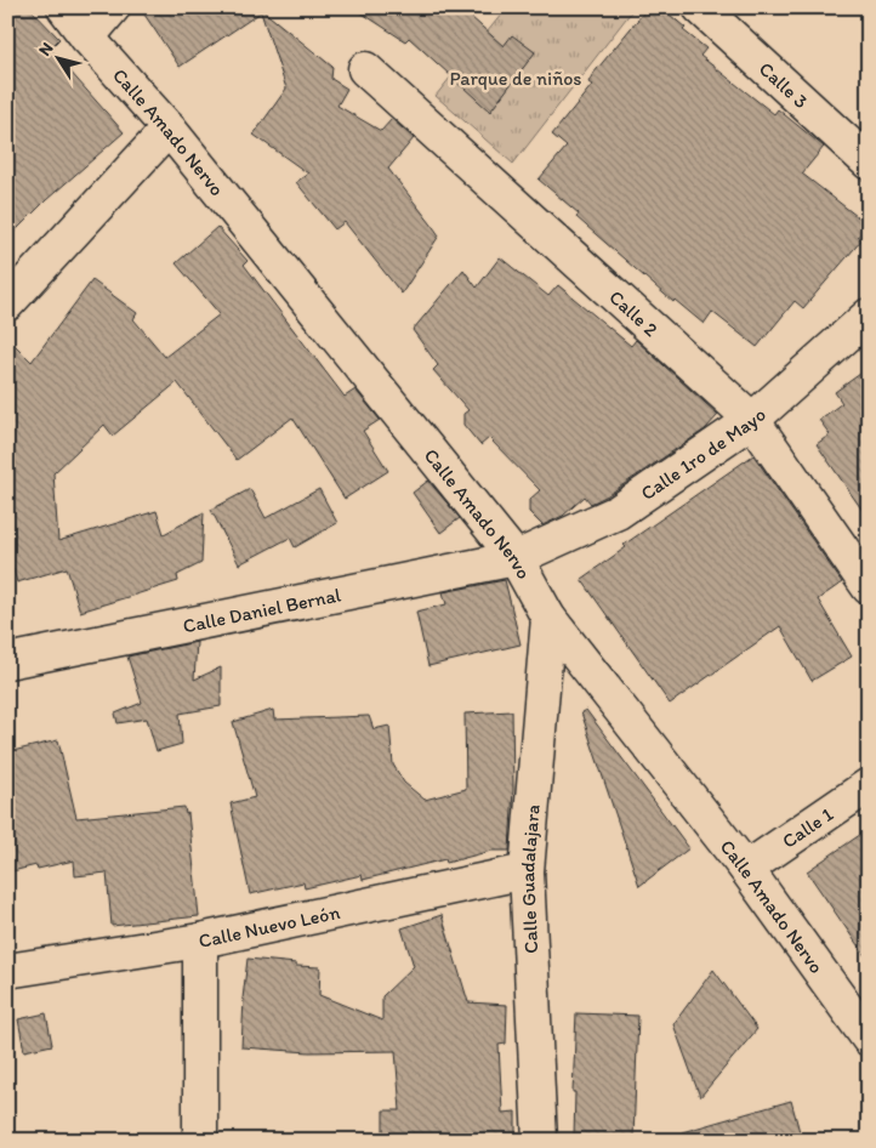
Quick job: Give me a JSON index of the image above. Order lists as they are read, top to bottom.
{
  "streets": {
    "street": [
      "Calle 3",
      "Calle Amado Nervo",
      "Calle 2",
      "Calle 1ro de Mayo",
      "Calle Daniel Bernal",
      "Calle 1",
      "Calle Guadalajara",
      "Calle Nuevo León"
    ]
  },
  "crossings": [
    ["Calle Amado Nervo", "Calle 1ro de Mayo"],
    ["Calle Amado Nervo", "Calle Daniel Bernal"],
    ["Calle Amado Nervo", "Calle 1"],
    ["Calle Amado Nervo", "Calle Guadalajara"],
    ["Calle 2", "Calle 1ro de Mayo"],
    ["Calle 1ro de Mayo", "Calle Daniel Bernal"],
    ["Calle Guadalajara", "Calle Nuevo León"]
  ],
  "parks": ["Parque de niños"],
  "north": "top left"
}
